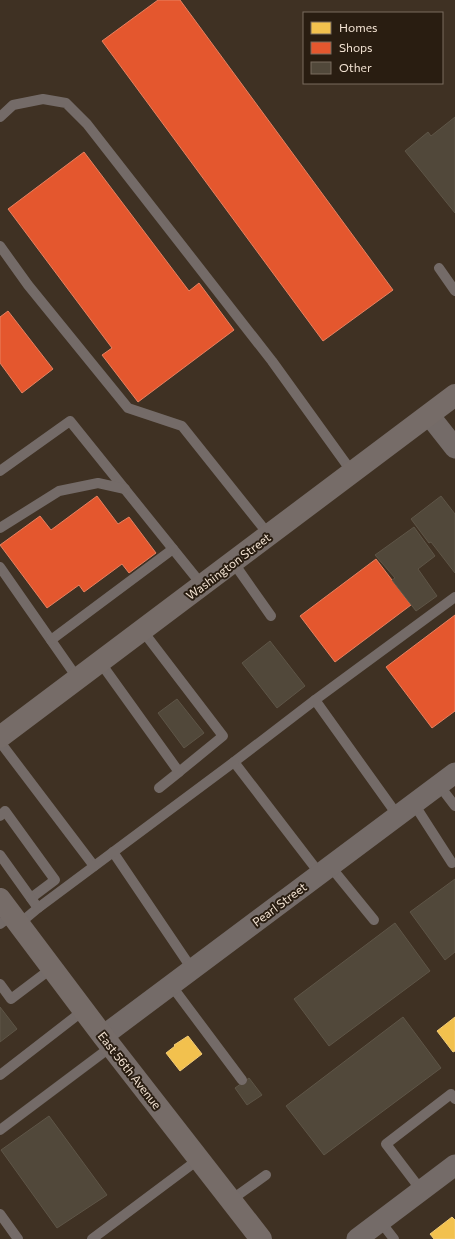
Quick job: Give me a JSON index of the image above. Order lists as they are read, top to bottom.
{
  "streets": {
    "main road": ["Washington Street", "East 56th Avenue"],
    "street": ["Pearl Street"]
  },
  "crossings": [
    ["Pearl Street", "East 56th Avenue"]
  ],
  "legend": ["Homes", "Shops", "Other"]
}
